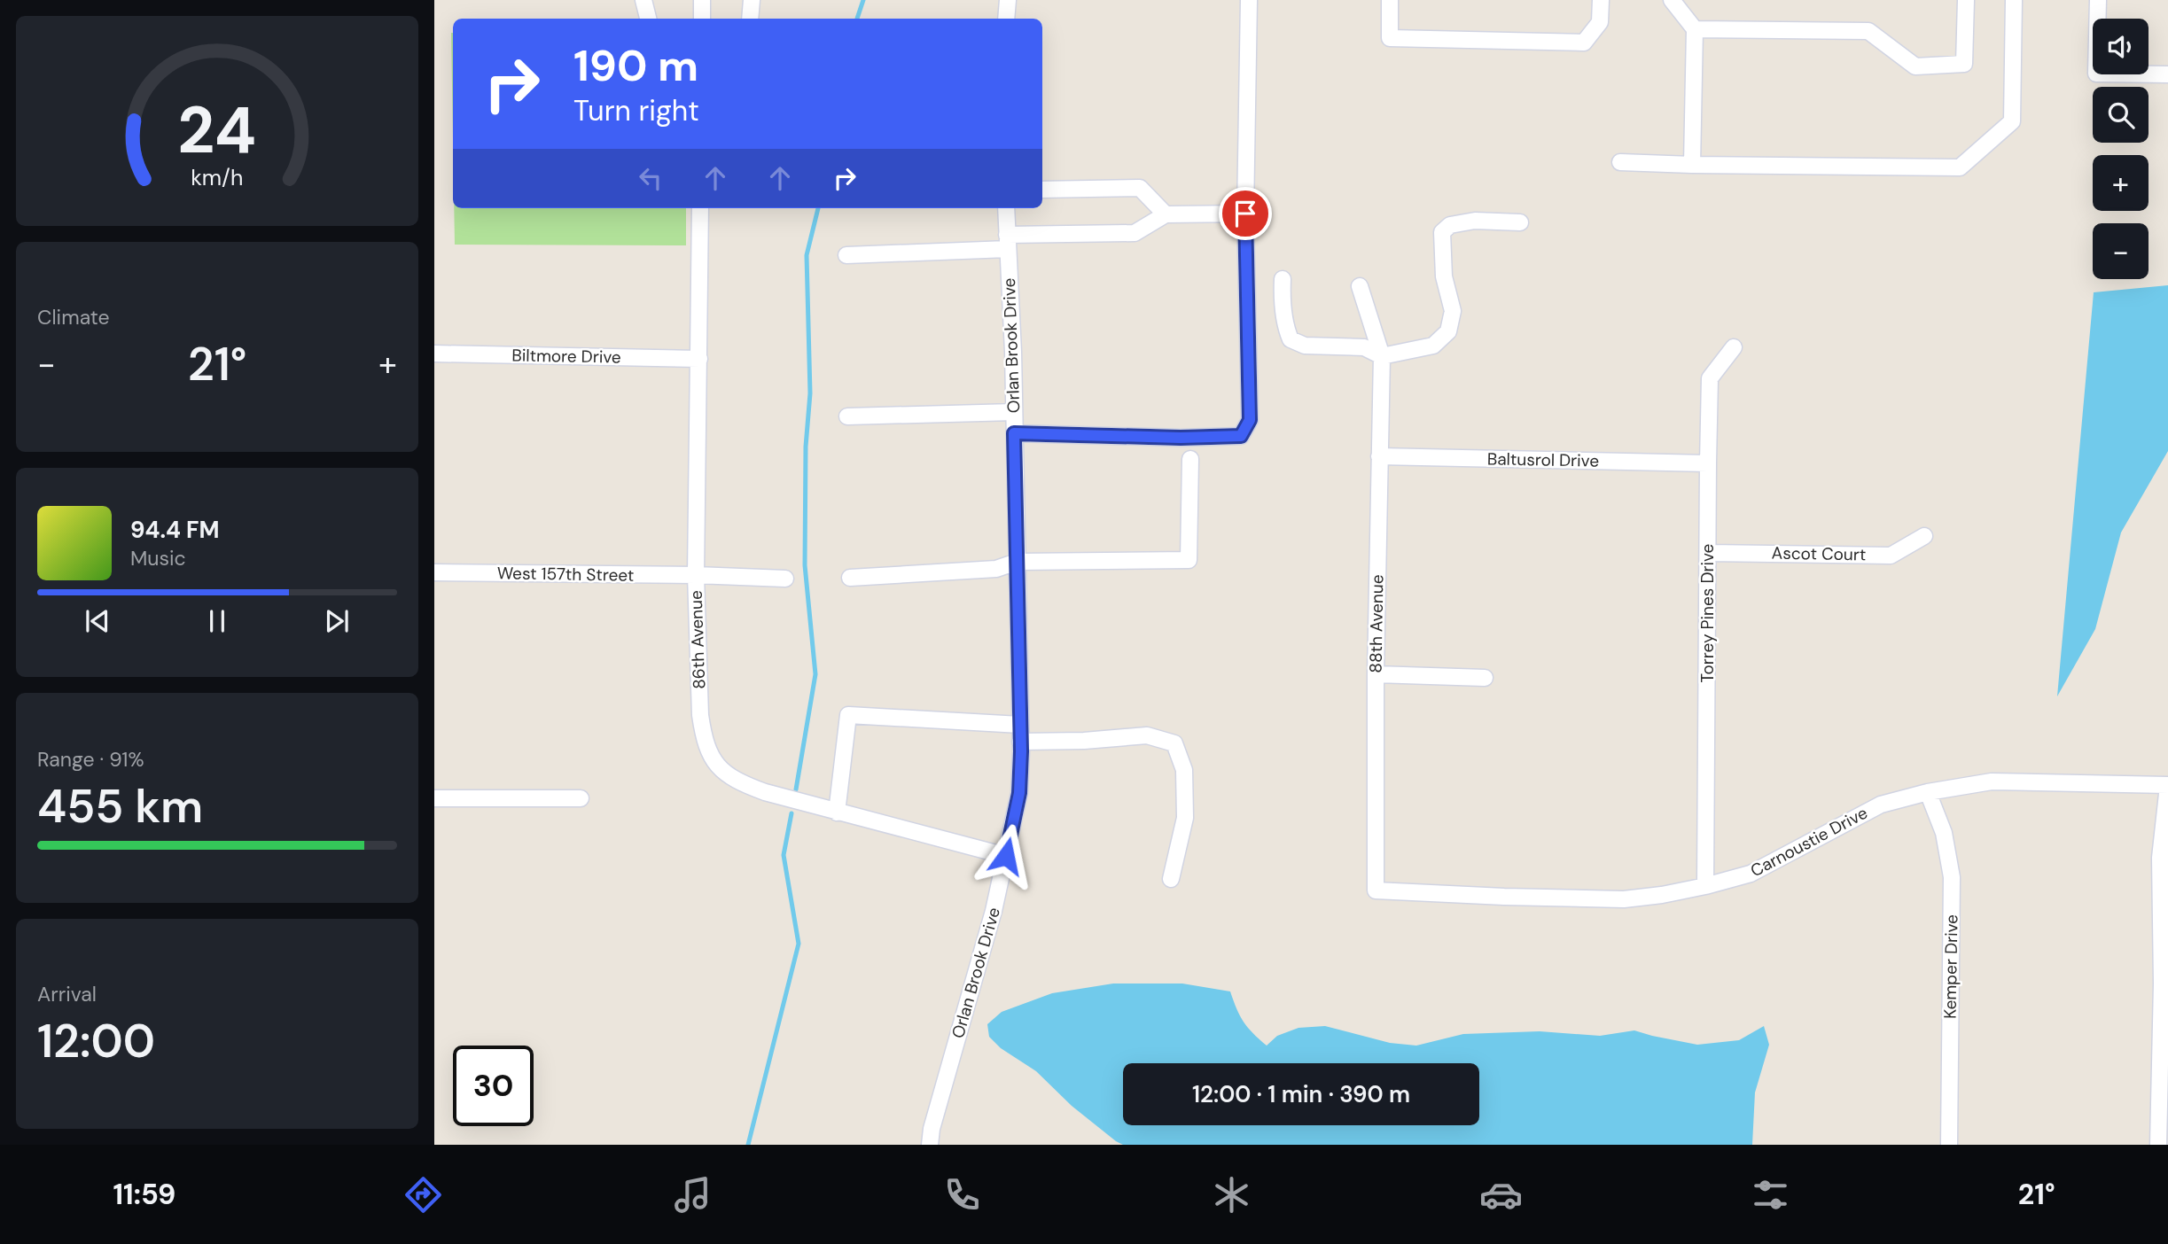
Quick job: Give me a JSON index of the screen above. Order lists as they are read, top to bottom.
{
  "streets": {
    "street": [
      "Orlan Brook Drive",
      "Biltmore Drive",
      "Baltusrol Drive",
      "Ascot Court",
      "West 157th Street",
      "Torrey Pines Drive",
      "88th Avenue",
      "86th Avenue",
      "Carnoustie Drive",
      "Kemper Drive"
    ]
  },
  "crossings": [
    ["Orlan Brook Drive", "86th Avenue"],
    ["Biltmore Drive", "86th Avenue"],
    ["Baltusrol Drive", "Torrey Pines Drive"],
    ["Baltusrol Drive", "88th Avenue"],
    ["Ascot Court", "Torrey Pines Drive"],
    ["West 157th Street", "86th Avenue"],
    ["Torrey Pines Drive", "Carnoustie Drive"],
    ["88th Avenue", "Carnoustie Drive"],
    ["Carnoustie Drive", "Kemper Drive"]
  ],
  "page": {
    "map_buttons": ["+", "−"],
    "turn": ["190 m", "Turn right"],
    "tile": [
      "Climate",
      ["Range · 91%", "455 km"],
      ["Arrival", "12:00"]
    ],
    "heat": ["−", "21°", "+"],
    "song": ["94.4 FM", "Music"],
    "limit": "30",
    "trip": "12:00 · 1 min · 390 m",
    "tabs": ["11:59", "21°"],
    "gauge": ["24", "km/h"]
  }
}
